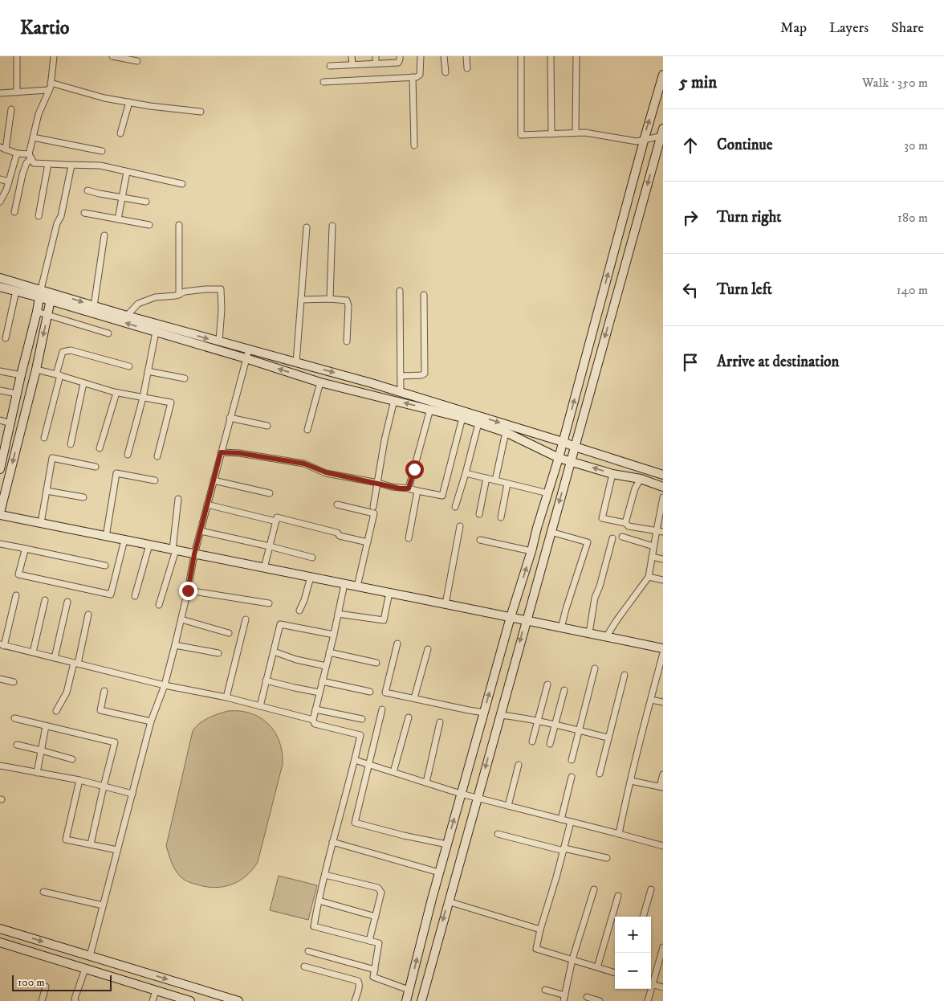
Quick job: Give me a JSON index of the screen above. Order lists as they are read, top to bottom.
{
  "scale_bar": "100 m",
  "page": {
    "header": "Kartio",
    "nav": ["Map", "Layers", "Share"],
    "heading": ["5 min", "Walk · 350 m"],
    "list": [
      ["Continue", "30 m"],
      ["Turn right", "180 m"],
      ["Turn left", "140 m"],
      "Arrive at destination"
    ],
    "map_buttons": ["+", "−"],
    "scale": "100 m"
  }
}
